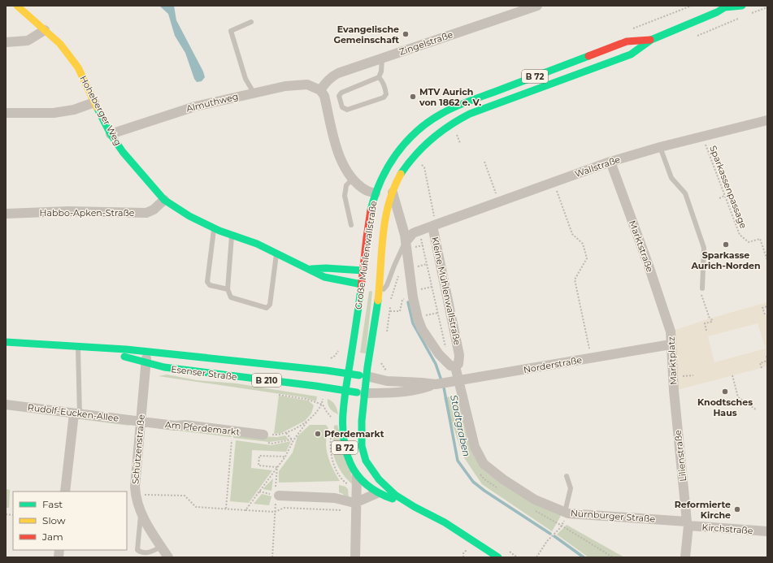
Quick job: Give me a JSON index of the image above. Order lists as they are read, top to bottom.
{
  "streets": {
    "main road": [
      "B 72",
      "Hoheberger Weg",
      "Große Mühlenwallstraße",
      "Esenser Straße",
      "B 210"
    ],
    "street": [
      "Zingelstraße",
      "Almuthweg",
      "Wallstraße",
      "Habbo-Apken-Straße",
      "Marktstraße",
      "Kleine Mühlenwallstraße",
      "Marktplatz",
      "Norderstraße",
      "Rudolf-Eucken-Allee",
      "Am Pferdemarkt",
      "Schützenstraße",
      "Lilienstraße",
      "Nürnburger Straße",
      "Kirchstraße"
    ],
    "path": ["Sparkassenpassage"]
  },
  "crossings": [
    ["Zingelstraße", "Almuthweg"],
    ["B 72", "Große Mühlenwallstraße"],
    ["B 72", "Norderstraße"],
    ["B 72", "Esenser Straße"],
    ["Almuthweg", "Hoheberger Weg"],
    ["Hoheberger Weg", "Habbo-Apken-Straße"],
    ["Hoheberger Weg", "Große Mühlenwallstraße"],
    ["Wallstraße", "Sparkassenpassage"],
    ["Wallstraße", "Marktstraße"],
    ["Wallstraße", "Kleine Mühlenwallstraße"],
    ["Marktstraße", "Marktplatz"],
    ["Große Mühlenwallstraße", "Norderstraße"],
    ["Große Mühlenwallstraße", "Esenser Straße"],
    ["Kleine Mühlenwallstraße", "Norderstraße"],
    ["Kleine Mühlenwallstraße", "Nürnburger Straße"],
    ["Marktplatz", "Norderstraße"],
    ["Marktplatz", "Lilienstraße"],
    ["Norderstraße", "Esenser Straße"],
    ["Norderstraße", "Nürnburger Straße"],
    ["Esenser Straße", "Schützenstraße"],
    ["Rudolf-Eucken-Allee", "Am Pferdemarkt"],
    ["Rudolf-Eucken-Allee", "Schützenstraße"],
    ["Am Pferdemarkt", "Schützenstraße"],
    ["Lilienstraße", "Nürnburger Straße"],
    ["Lilienstraße", "Kirchstraße"],
    ["Nürnburger Straße", "Kirchstraße"]
  ],
  "water": ["Stadtgraben"],
  "places": [
    "Evangelische Gemeinschaft",
    "MTV Aurich von 1862 e. V.",
    "Sparkasse Aurich-Norden",
    "Knodtsches Haus",
    "Pferdemarkt",
    "Reformierte Kirche"
  ],
  "legend": ["Fast", "Slow", "Jam"]
}
